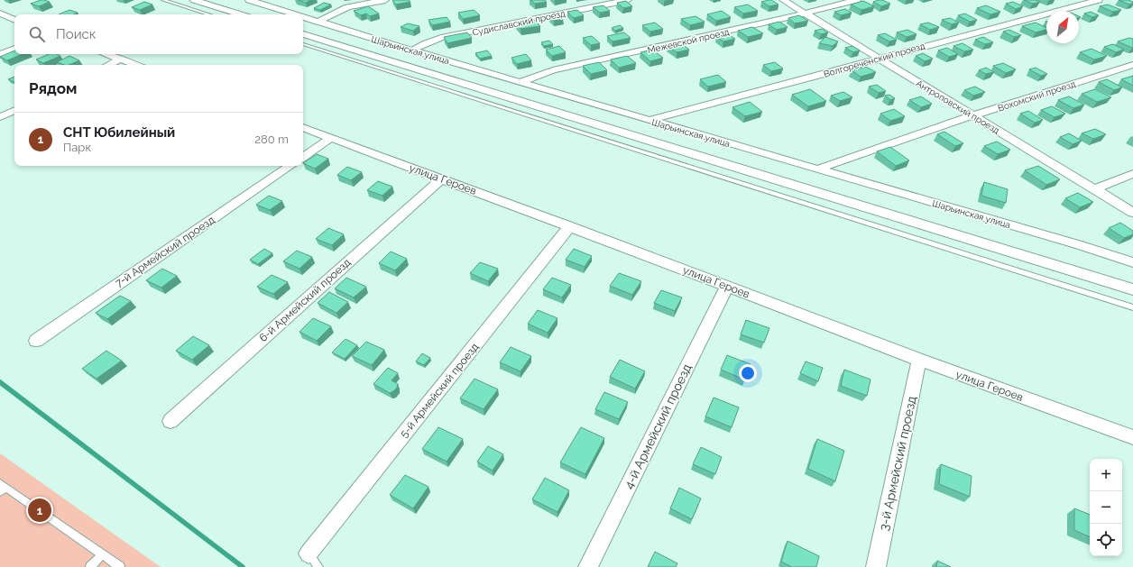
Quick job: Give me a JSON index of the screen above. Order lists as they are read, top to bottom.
{
  "streets": {
    "street": [
      "Судиславский проезд",
      "Межевской проезд",
      "Шарьинская улица",
      "Волгореченский проезд",
      "Вохомский проезд",
      "Антроповский проезд",
      "улица Героев",
      "7-й Армейский проезд",
      "6-й Армейский проезд",
      "5-й Армейский проезд",
      "4-й Армейский проезд",
      "3-й Армейский проезд"
    ]
  },
  "crossings": [
    ["Судиславский проезд", "Шарьинская улица"],
    ["Межевской проезд", "Шарьинская улица"],
    ["Межевской проезд", "Антроповский проезд"],
    ["Шарьинская улица", "Волгореченский проезд"],
    ["Шарьинская улица", "Вохомский проезд"],
    ["Волгореченский проезд", "Антроповский проезд"],
    ["Вохомский проезд", "Антроповский проезд"],
    ["улица Героев", "6-й Армейский проезд"],
    ["улица Героев", "5-й Армейский проезд"],
    ["улица Героев", "4-й Армейский проезд"],
    ["улица Героев", "3-й Армейский проезд"]
  ],
  "north": "top right",
  "page": {
    "search": "Поиск",
    "heading": "Рядом",
    "list": [
      {
        "mark": "1",
        "name": "СНТ Юбилейный",
        "note": "Парк",
        "value": "280 m"
      }
    ],
    "map_buttons": ["+", "−"],
    "pins": "1"
  }
}
